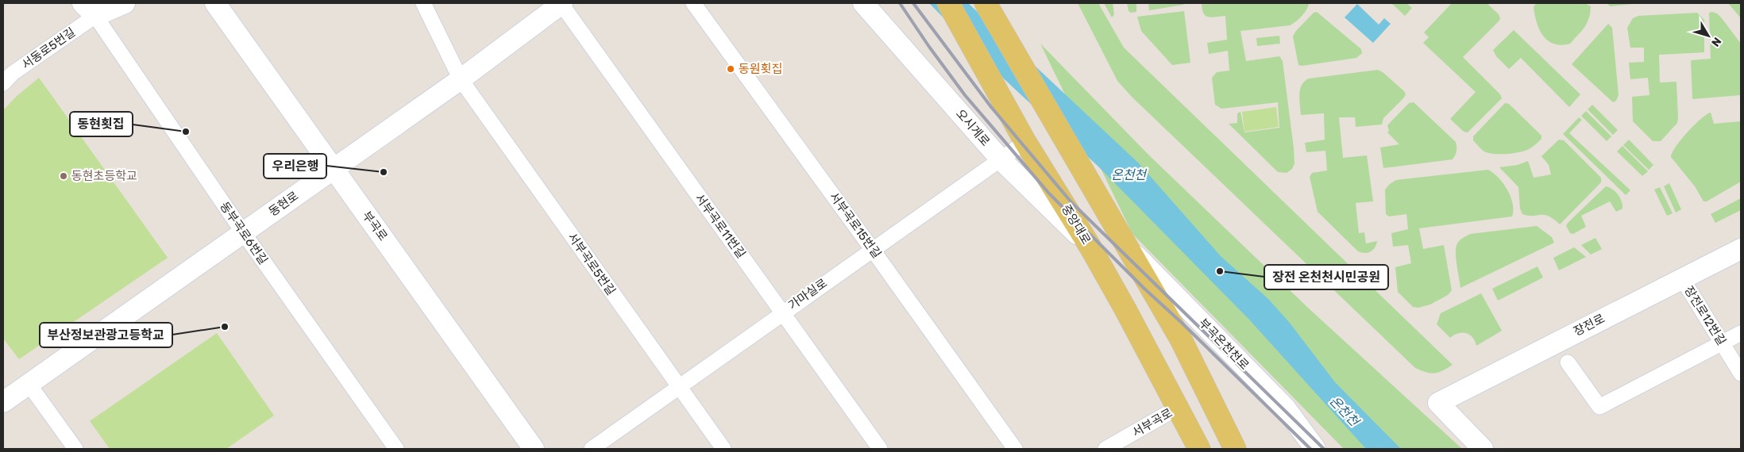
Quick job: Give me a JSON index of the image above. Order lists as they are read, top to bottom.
{
  "streets": {
    "main road": ["중앙대로"],
    "street": [
      "서동로5번길",
      "오시게로",
      "동현로",
      "서부곡로15번길",
      "부곡로",
      "서부곡로11번길",
      "동부곡로6번길",
      "서부곡로5번길",
      "가마실로",
      "장전로12번길",
      "장전로",
      "부곡온천천로",
      "서부곡로"
    ]
  },
  "crossings": [
    ["서동로5번길", "동부곡로6번길"],
    ["오시게로", "중앙대로"],
    ["오시게로", "가마실로"],
    ["동현로", "부곡로"],
    ["동현로", "서부곡로11번길"],
    ["동현로", "동부곡로6번길"],
    ["동현로", "서부곡로5번길"],
    ["중앙대로", "가마실로"],
    ["중앙대로", "서부곡로"],
    ["서부곡로15번길", "가마실로"],
    ["서부곡로11번길", "가마실로"],
    ["서부곡로5번길", "가마실로"],
    ["장전로12번길", "장전로"]
  ],
  "water": ["온천천"],
  "places": [
    "동원횟집",
    "동현횟집",
    "우리은행",
    "동현초등학교",
    "장전 온천천시민공원",
    "부산정보관광고등학교"
  ],
  "north": "bottom right"
}
